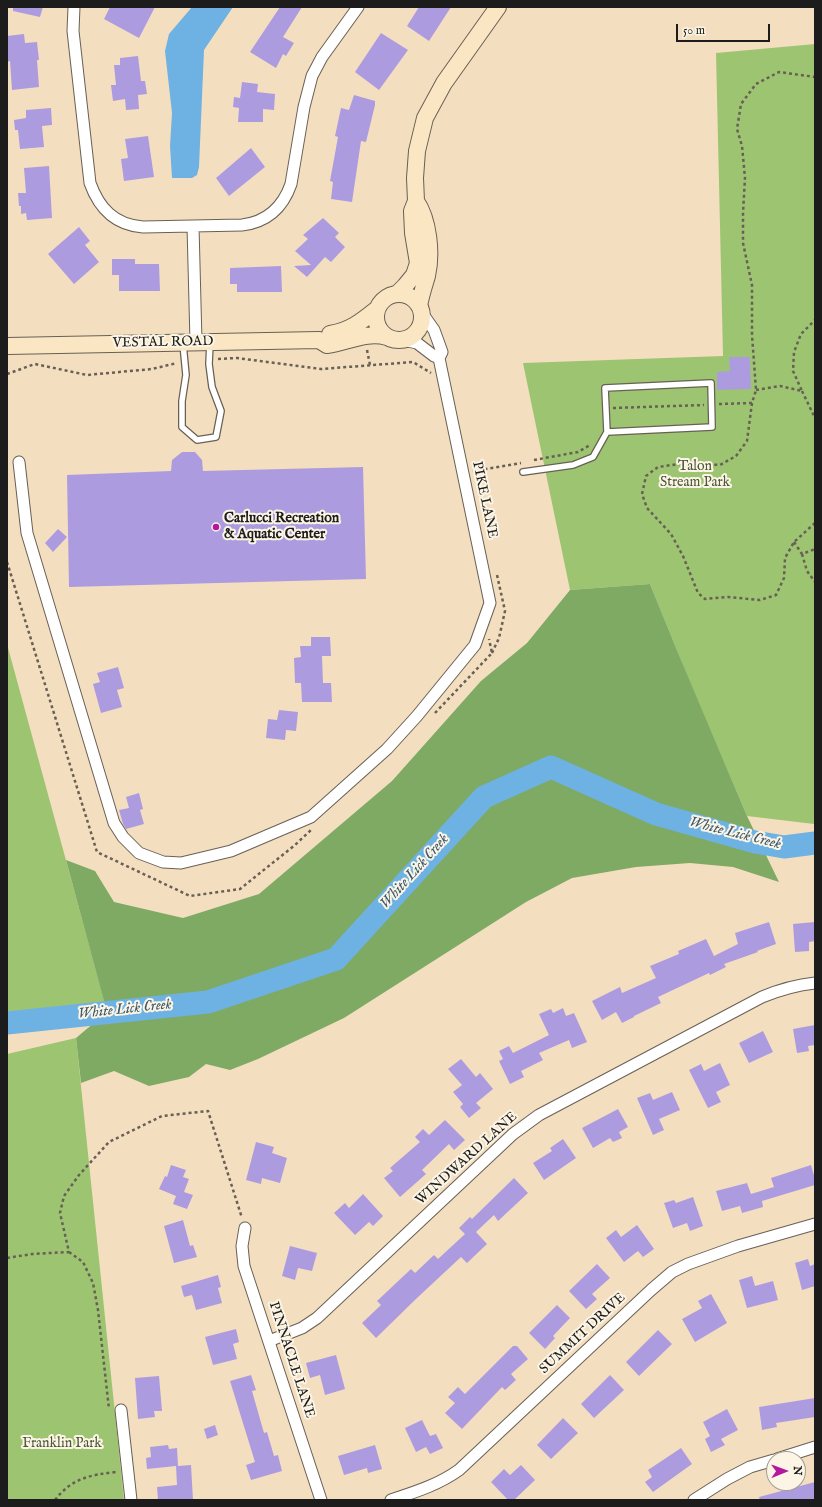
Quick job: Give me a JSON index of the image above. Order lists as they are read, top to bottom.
{
  "streets": {
    "street": [
      "VESTAL ROAD",
      "PIKE LANE",
      "WINDWARD LANE",
      "SUMMIT DRIVE",
      "PINNACLE LANE"
    ]
  },
  "crossings": [
    ["VESTAL ROAD", "PIKE LANE"],
    ["WINDWARD LANE", "PINNACLE LANE"]
  ],
  "water": ["White Lick Creek"],
  "parks": ["Talon Stream Park", "Franklin Park"],
  "places": ["Carlucci Recreation & Aquatic Center"],
  "scale_bar": "50 m",
  "north": "right"
}
